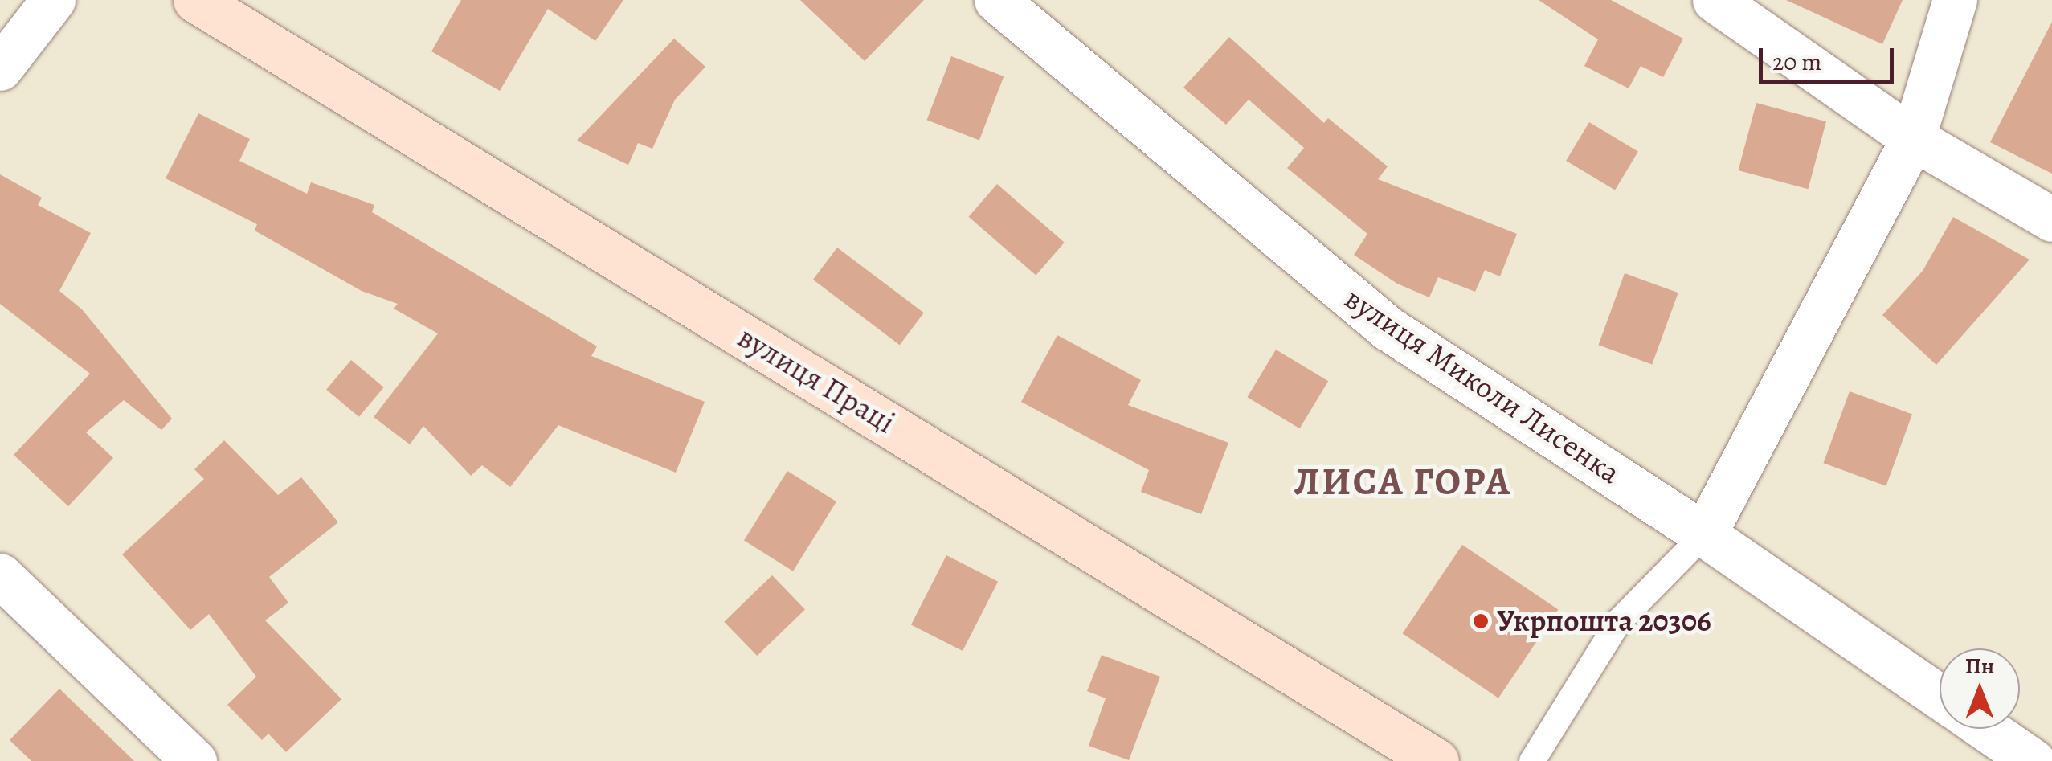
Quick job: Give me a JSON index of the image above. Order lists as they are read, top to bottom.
{
  "streets": {
    "main road": ["вулиця Праці"],
    "street": ["вулиця Миколи Лисенка"]
  },
  "districts": ["ЛИСА ГОРА"],
  "places": ["Укрпошта 20306"],
  "scale_bar": "20 m",
  "north": "top"
}
